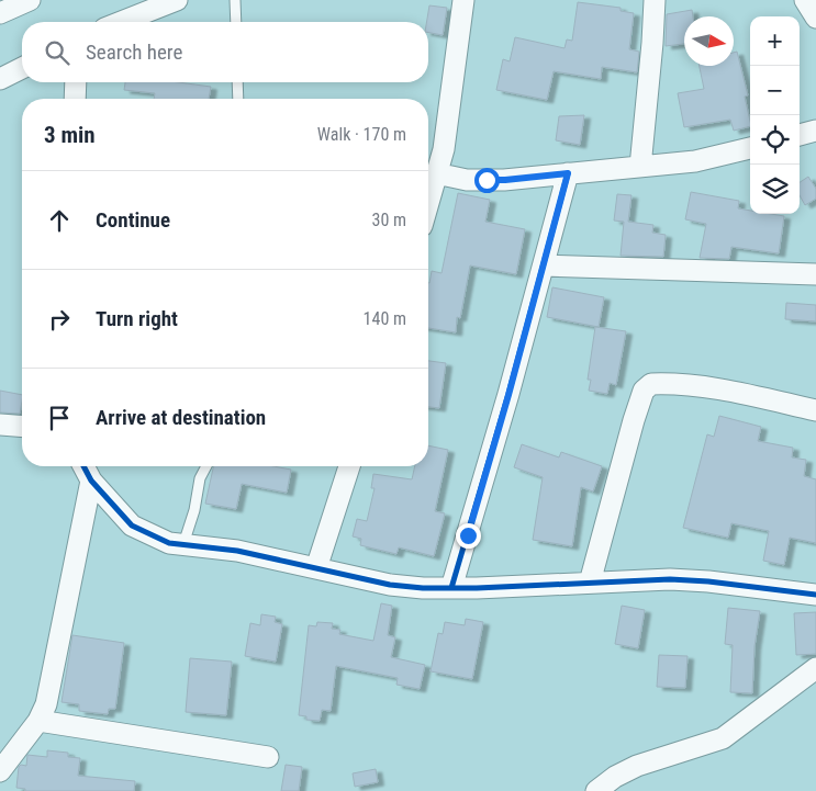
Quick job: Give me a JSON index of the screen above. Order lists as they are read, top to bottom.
{
  "north": "right",
  "page": {
    "map_buttons": ["+", "−"],
    "search": "Search here",
    "heading": ["3 min", "Walk · 170 m"],
    "list": [
      ["Continue", "30 m"],
      ["Turn right", "140 m"],
      "Arrive at destination"
    ]
  }
}
